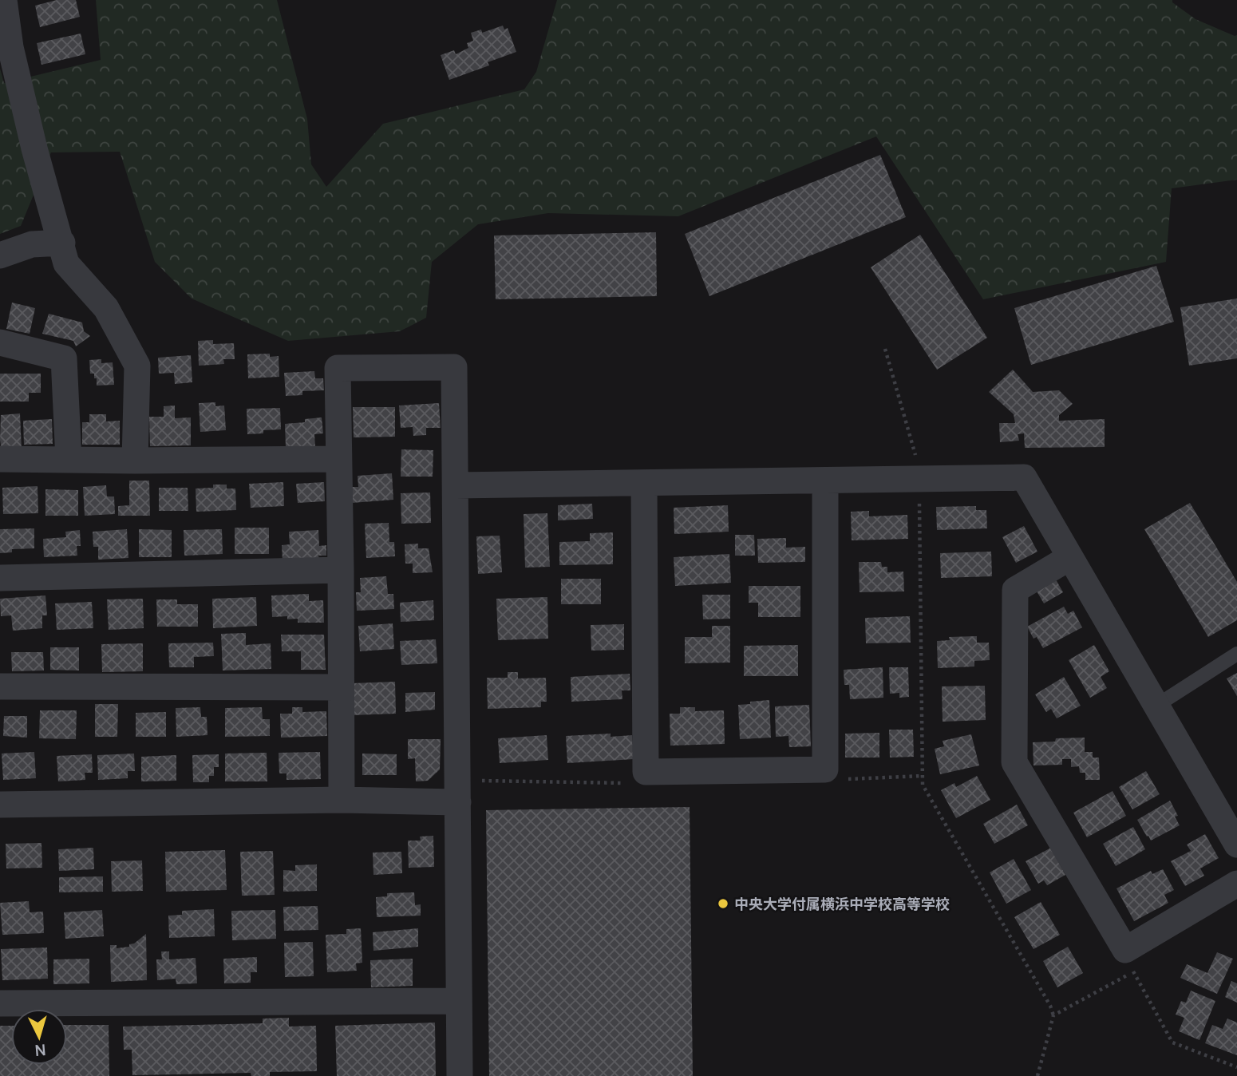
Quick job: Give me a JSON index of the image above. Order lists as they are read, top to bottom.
{
  "places": ["中央大学付属横浜中学校高等学校"],
  "north": "bottom"
}
